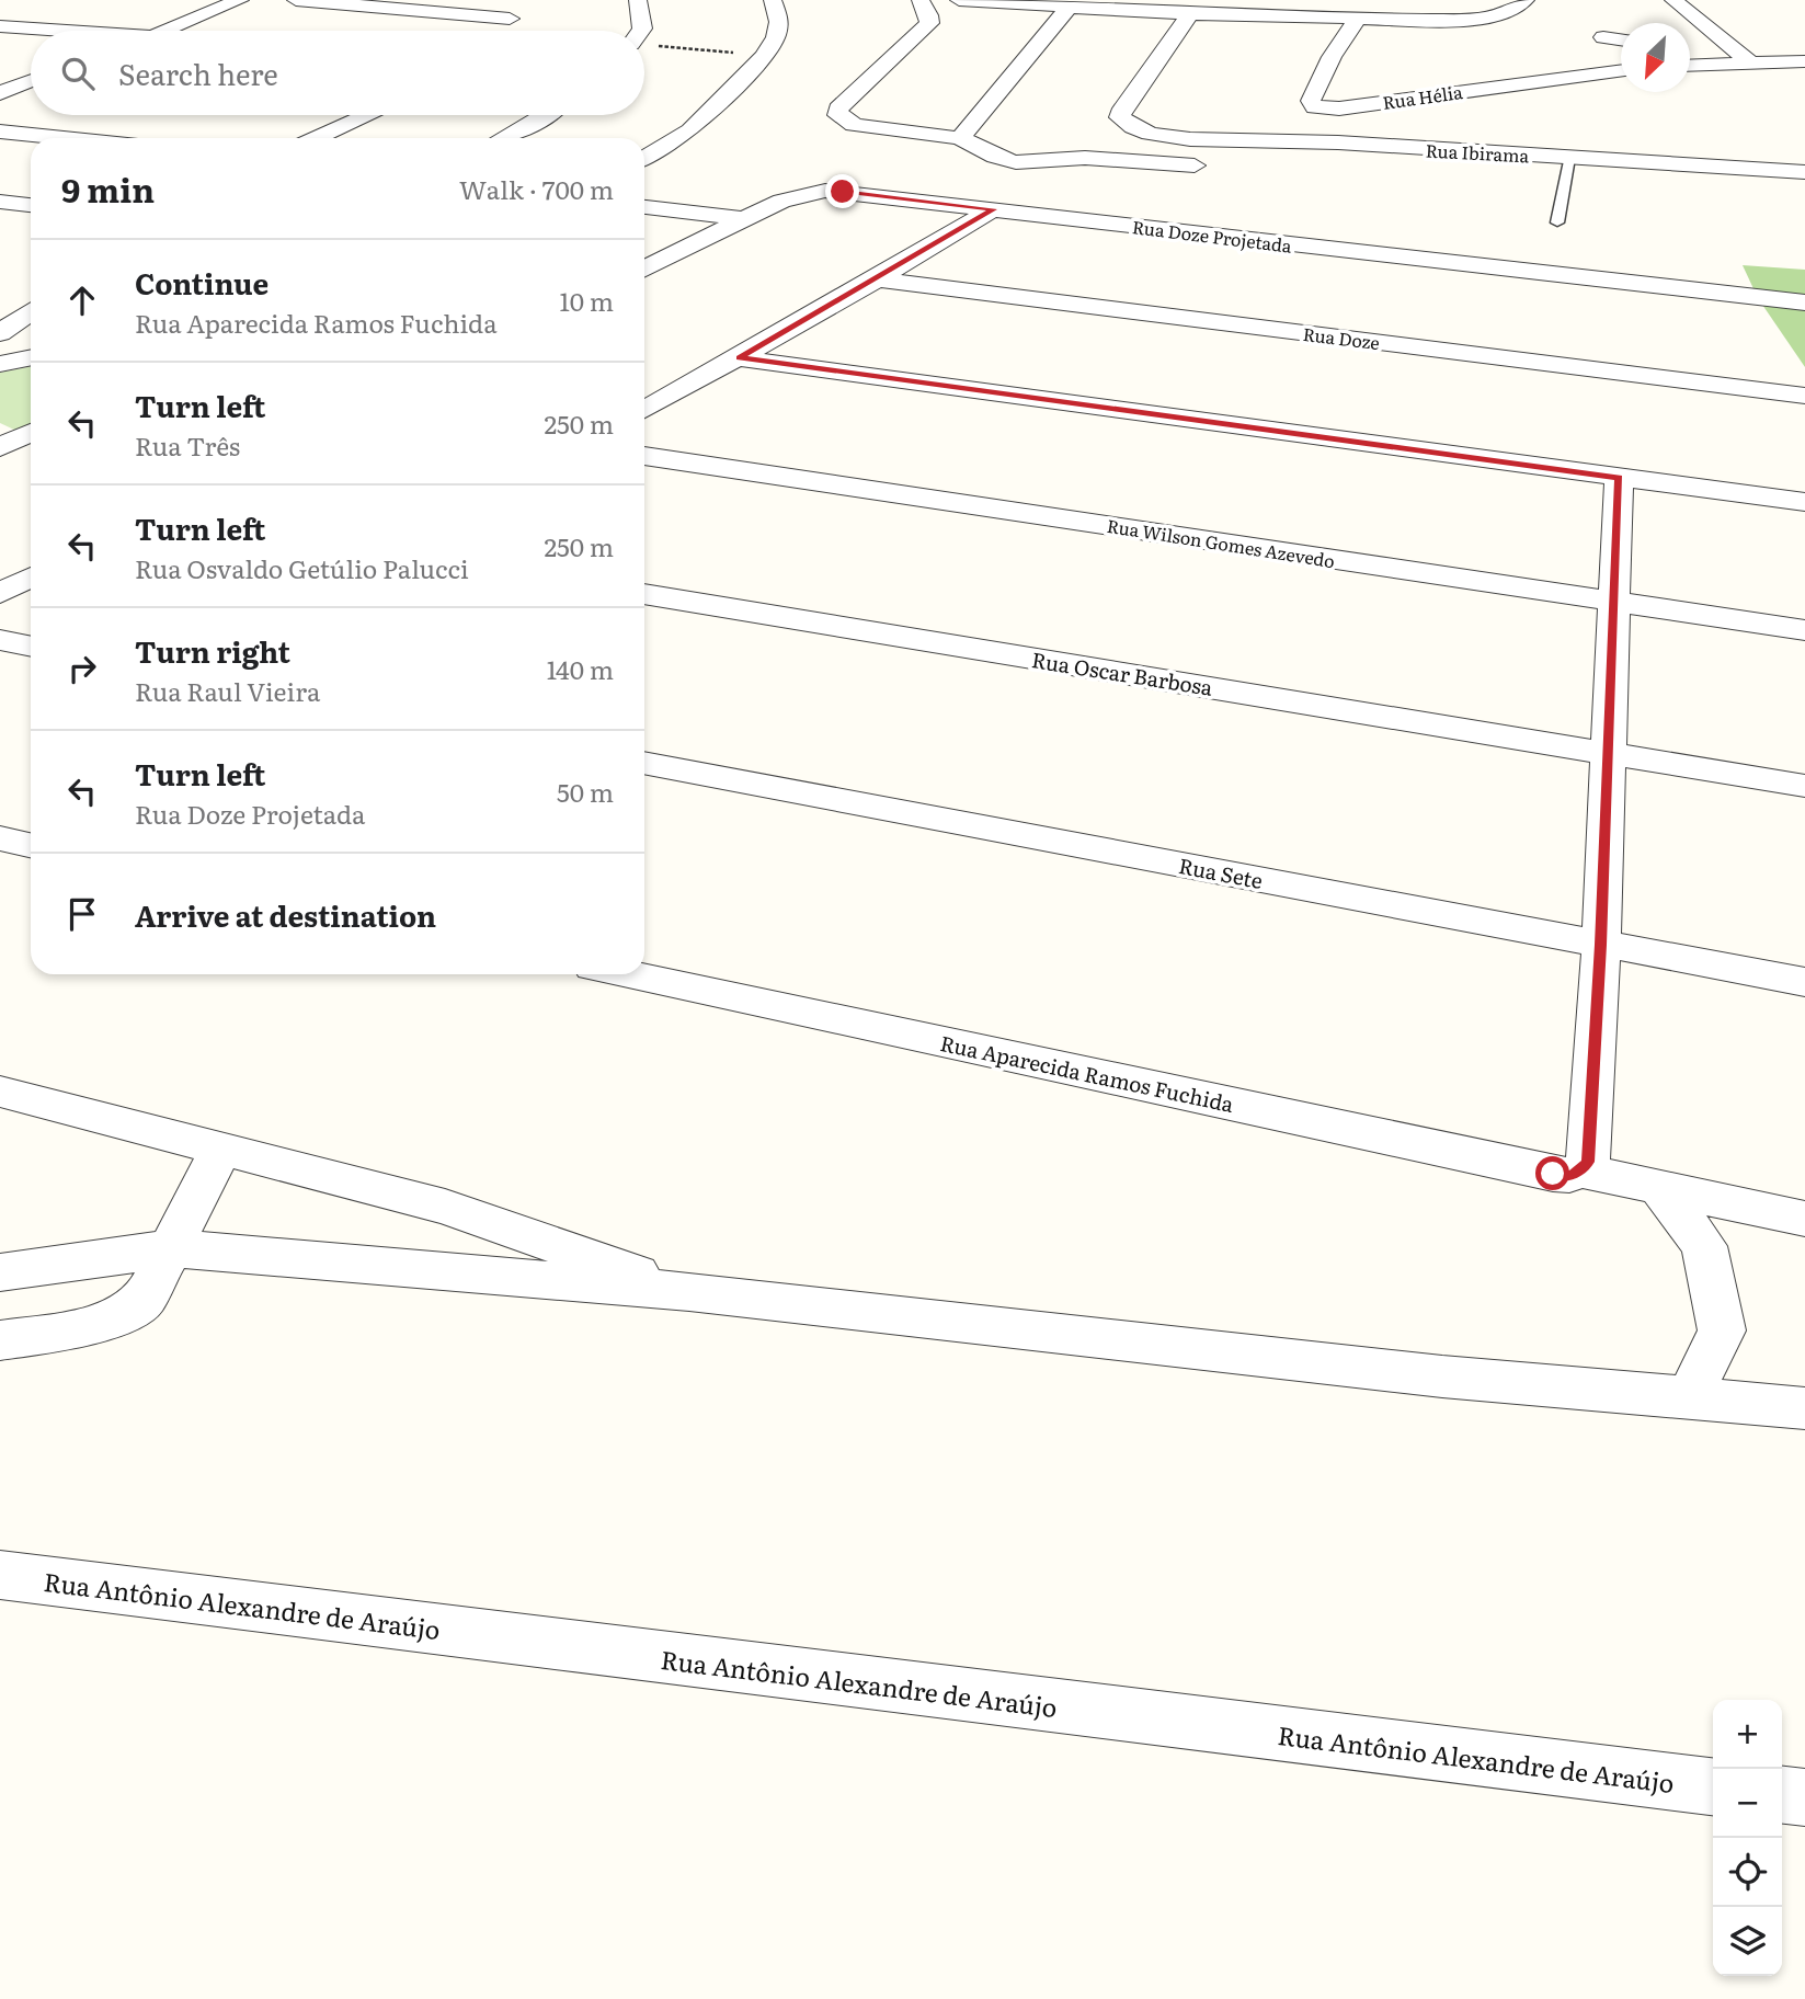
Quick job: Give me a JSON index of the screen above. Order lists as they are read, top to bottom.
{
  "streets": {
    "street": [
      "Rua Hélia",
      "Rua Ibirama",
      "Rua Doze Projetada",
      "Rua Doze",
      "Rua Wilson Gomes Azevedo",
      "Rua Oscar Barbosa",
      "Rua Sete",
      "Rua Aparecida Ramos Fuchida",
      "Rua Antônio Alexandre de Araújo"
    ]
  },
  "north": "bottom left",
  "page": {
    "search": "Search here",
    "heading": ["9 min", "Walk · 700 m"],
    "list": [
      ["Continue", "Rua Aparecida Ramos Fuchida", "10 m"],
      ["Turn left", "Rua Três", "250 m"],
      ["Turn left", "Rua Osvaldo Getúlio Palucci", "250 m"],
      ["Turn right", "Rua Raul Vieira", "140 m"],
      ["Turn left", "Rua Doze Projetada", "50 m"],
      "Arrive at destination"
    ],
    "map_buttons": ["+", "−"]
  }
}
